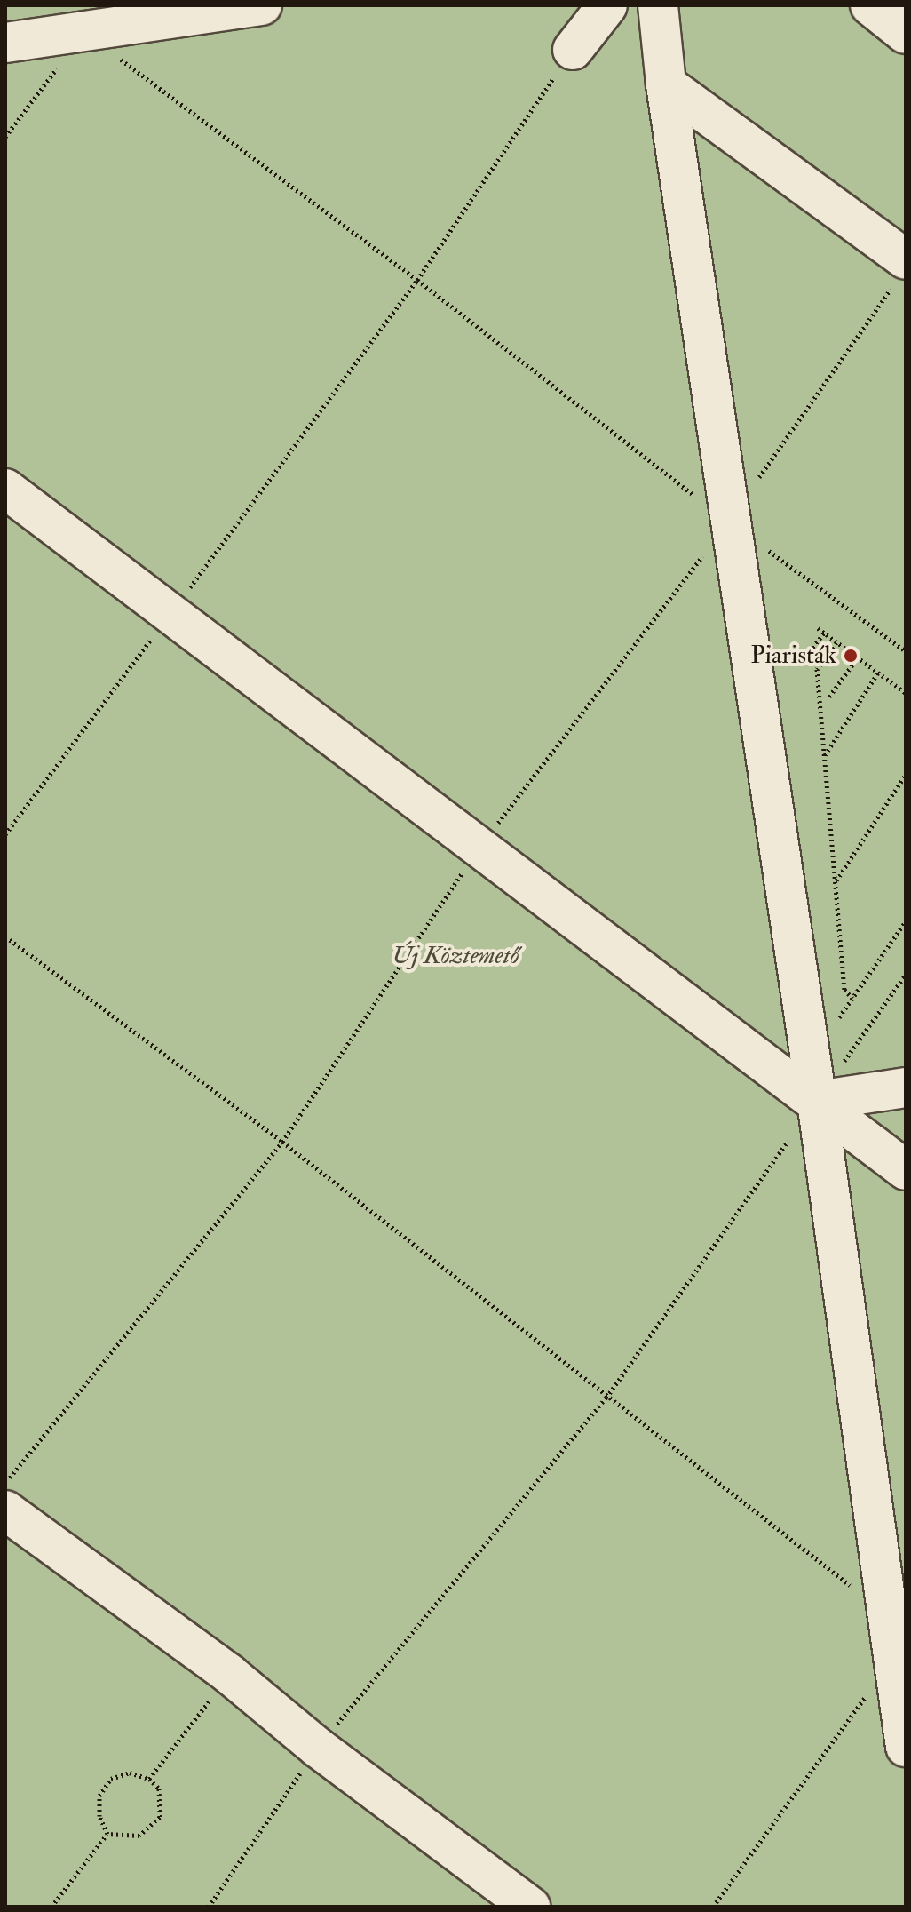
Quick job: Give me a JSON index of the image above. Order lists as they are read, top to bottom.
{
  "parks": ["Új Köztemető"],
  "places": ["Piaristák"]
}
